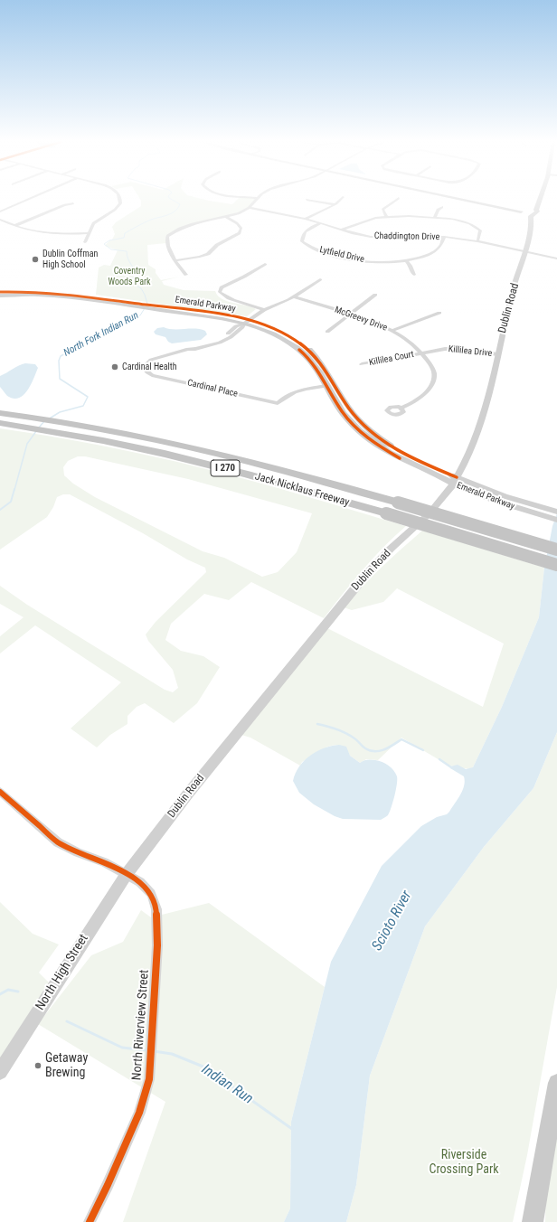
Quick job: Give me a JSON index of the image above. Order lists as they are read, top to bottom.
{
  "streets": {
    "highway": ["I 270", "Jack Nicklaus Freeway"],
    "main road": ["Emerald Parkway", "Dublin Road", "North High Street"],
    "street": [
      "Chaddington Drive",
      "Lytfield Drive",
      "McGreevy Drive",
      "Killilea Drive",
      "Killilea Court",
      "Cardinal Place",
      "North Riverview Street"
    ]
  },
  "crossings": [
    ["Chaddington Drive", "Lytfield Drive"],
    ["Chaddington Drive", "Dublin Road"],
    ["Emerald Parkway", "Dublin Road"],
    ["Emerald Parkway", "Cardinal Place"],
    ["Dublin Road", "Killilea Drive"],
    ["Dublin Road", "North High Street"],
    ["Dublin Road", "North Riverview Street"],
    ["McGreevy Drive", "Killilea Drive"],
    ["McGreevy Drive", "Killilea Court"],
    ["McGreevy Drive", "Cardinal Place"],
    ["Killilea Drive", "Killilea Court"],
    ["North High Street", "North Riverview Street"]
  ],
  "water": ["North Fork Indian Run", "Scioto River", "Indian Run"],
  "parks": ["Coventry Woods Park", "Riverside Crossing Park"],
  "places": ["Dublin Coffman High School", "Cardinal Health", "Getaway Brewing"]
}
